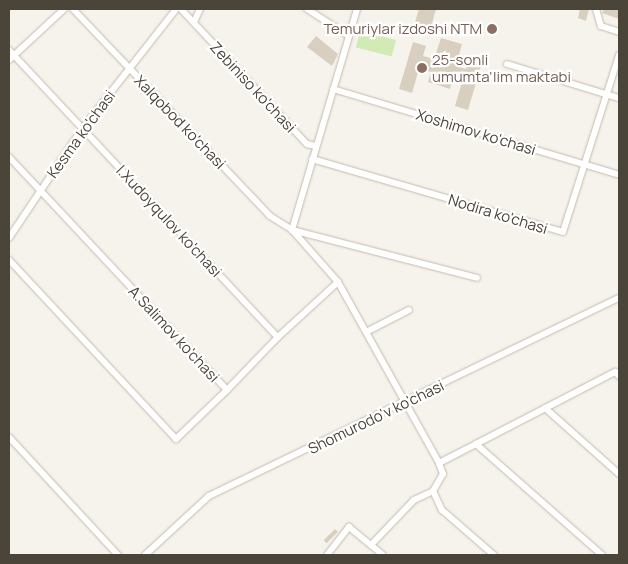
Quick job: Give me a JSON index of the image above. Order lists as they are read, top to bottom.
{
  "streets": {
    "street": [
      "Zebiniso ko'chasi",
      "Xalqobod ko'chasi",
      "Xoshimov ko'chasi",
      "Kesma ko'chasi",
      "Nodira ko'chasi",
      "I.Xudoyqulov ko'chasi",
      "A.Salimov ko'chasi",
      "Shomurodo'v ko'chasi"
    ]
  },
  "crossings": [
    ["Xalqobod ko'chasi", "Kesma ko'chasi"],
    ["Xoshimov ko'chasi", "Nodira ko'chasi"],
    ["Kesma ko'chasi", "I.Xudoyqulov ko'chasi"],
    ["Kesma ko'chasi", "A.Salimov ko'chasi"]
  ],
  "places": ["Temuriylar izdoshi NTM", "25-sonli umumta'lim maktabi"]
}
